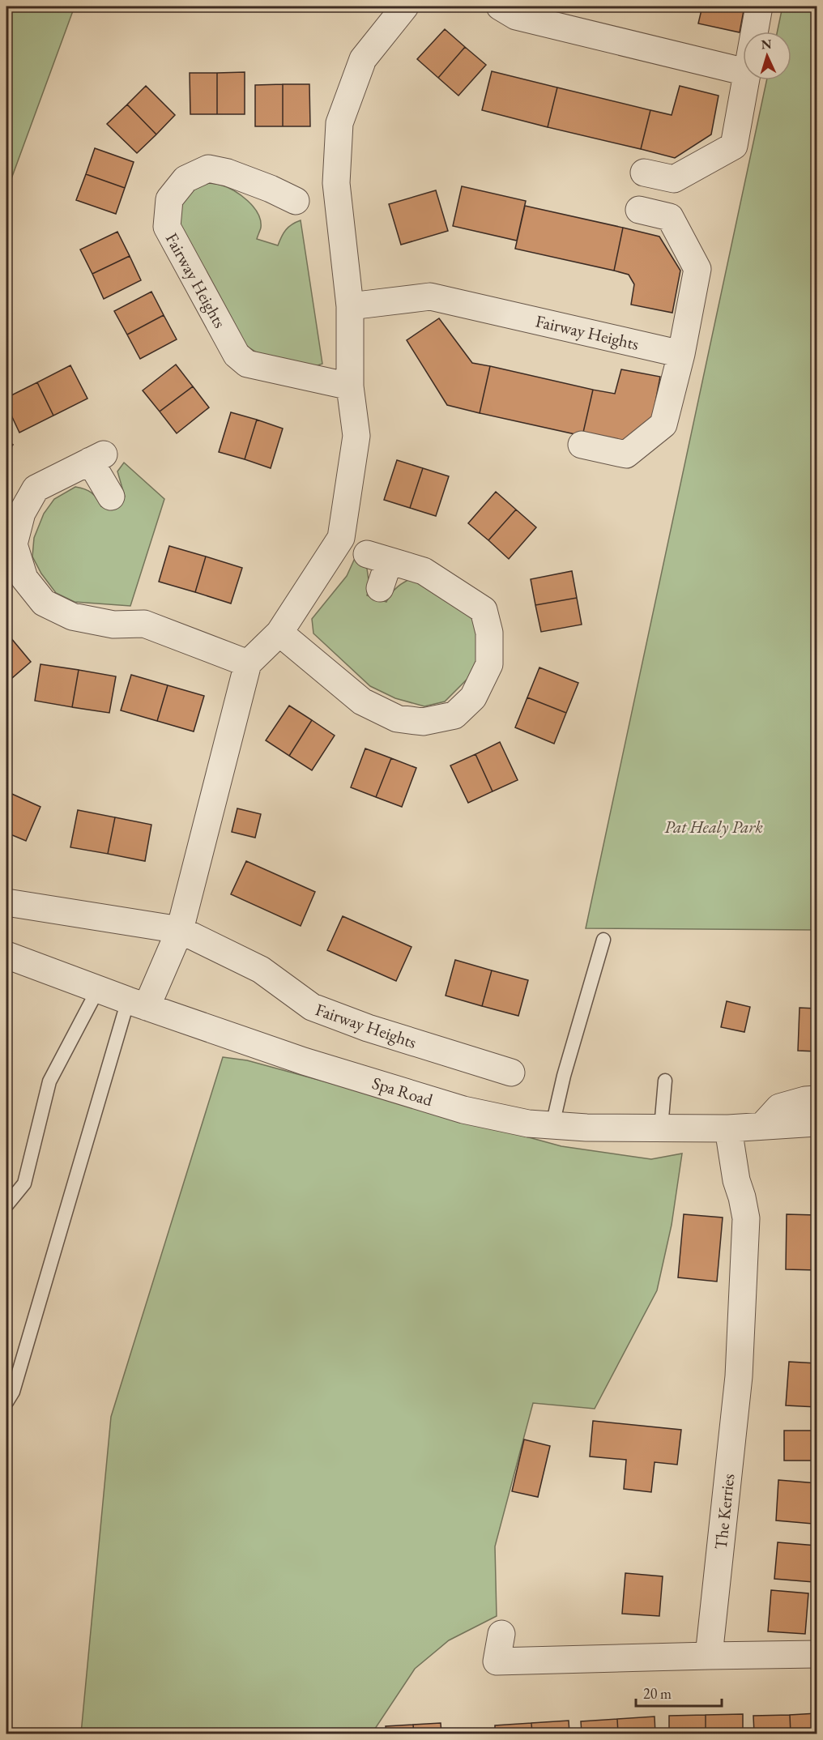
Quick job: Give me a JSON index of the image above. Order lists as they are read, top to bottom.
{
  "streets": {
    "street": ["Fairway Heights", "Spa Road", "The Kerries"]
  },
  "crossings": [
    ["Spa Road", "The Kerries"]
  ],
  "parks": ["Pat Healy Park"],
  "scale_bar": "20 m",
  "north": "top"
}
